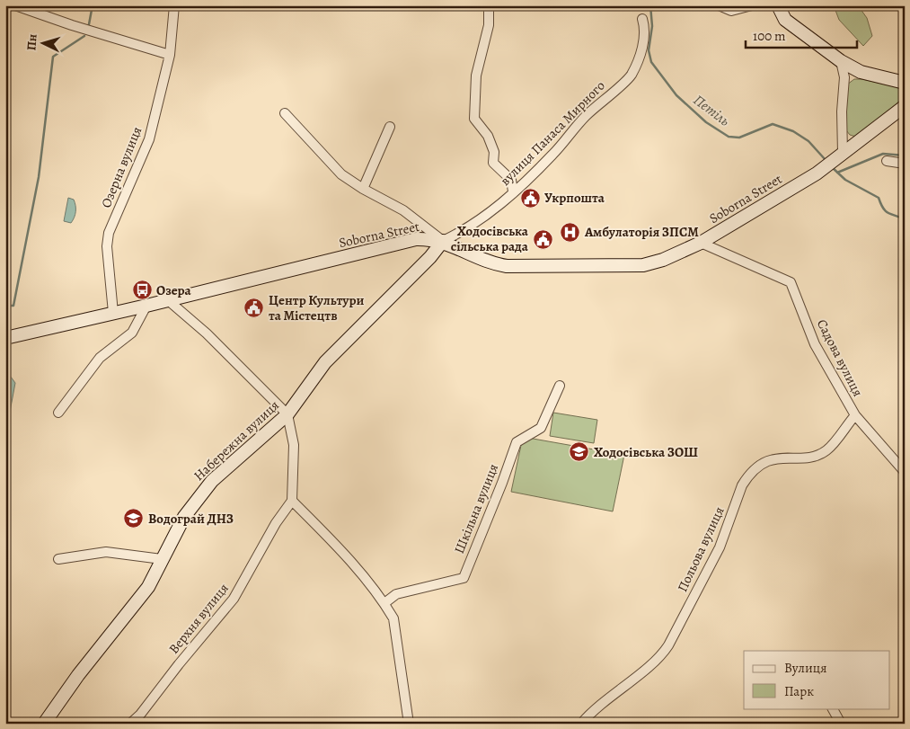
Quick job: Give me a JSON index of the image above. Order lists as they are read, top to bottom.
{
  "streets": {
    "street": [
      "вулиця Панаса Мирного",
      "Озерна вулиця",
      "Soborna Street",
      "Садова вулиця",
      "Набережна вулиця",
      "Шкільна вулиця",
      "Польова вулиця",
      "Верхня вулиця"
    ]
  },
  "crossings": [
    ["вулиця Панаса Мирного", "Soborna Street"],
    ["вулиця Панаса Мирного", "Набережна вулиця"],
    ["Озерна вулиця", "Soborna Street"],
    ["Soborna Street", "Садова вулиця"],
    ["Soborna Street", "Набережна вулиця"],
    ["Садова вулиця", "Польова вулиця"]
  ],
  "water": ["Петіль"],
  "places": {
    "public building": ["Укрпошта", "Ходосівська сільська рада", "Центр Культури та Містецтв"],
    "hospital": ["Амбулаторія ЗПСМ"],
    "bus stop": ["Озера"],
    "school or university": ["Ходосівська ЗОШ", "Водограй ДНЗ"]
  },
  "legend": ["Вулиця", "Парк"],
  "scale_bar": "100 m",
  "north": "left"
}
